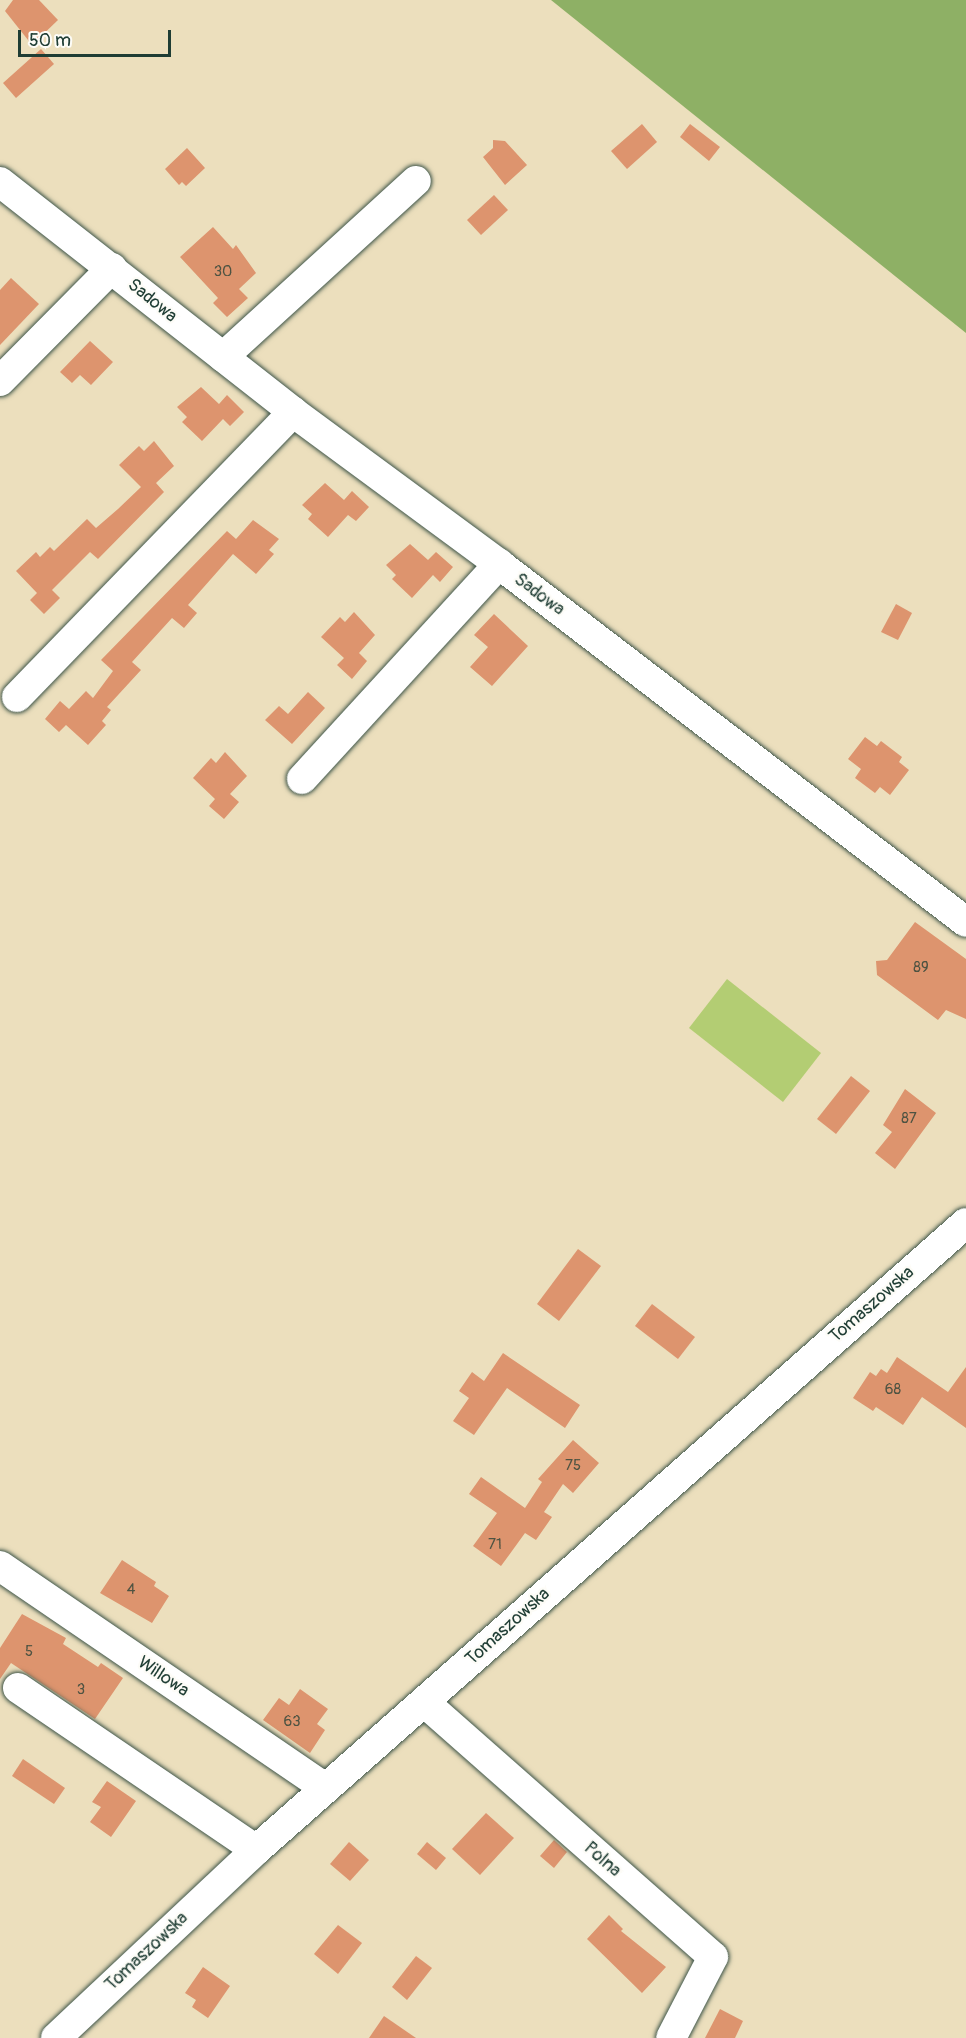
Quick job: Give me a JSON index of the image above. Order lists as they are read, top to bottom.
{
  "streets": {
    "street": [
      "Sadowa",
      "Tomaszowska",
      "Willowa",
      "Polna"
    ]
  },
  "crossings": [
    ["Tomaszowska", "Willowa"],
    ["Tomaszowska", "Polna"]
  ],
  "house_numbers": [
    "30",
    "89",
    "87",
    "68",
    "75",
    "71",
    "4",
    "5",
    "3",
    "63"
  ],
  "scale_bar": "50 m"
}
